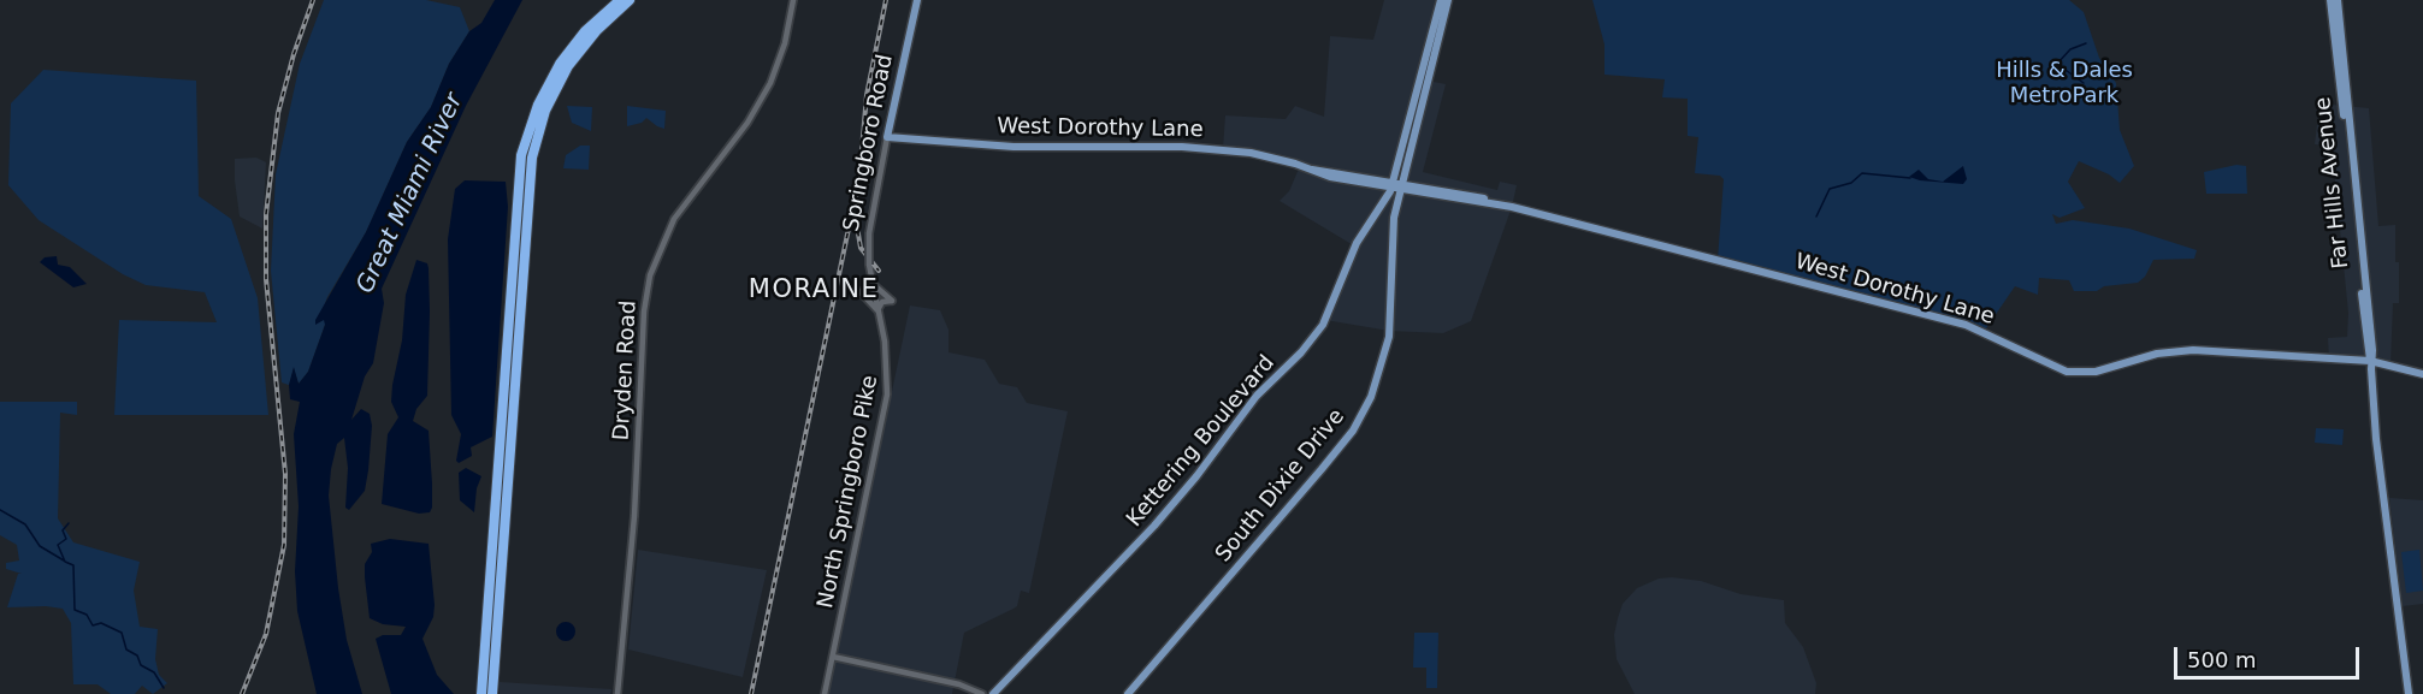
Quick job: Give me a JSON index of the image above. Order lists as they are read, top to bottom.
{
  "streets": {
    "main road": [
      "West Dorothy Lane",
      "Springboro Road",
      "Far Hills Avenue",
      "Dryden Road",
      "Kettering Boulevard",
      "South Dixie Drive",
      "North Springboro Pike"
    ]
  },
  "crossings": [
    ["West Dorothy Lane", "Springboro Road"],
    ["West Dorothy Lane", "Far Hills Avenue"],
    ["West Dorothy Lane", "Kettering Boulevard"],
    ["West Dorothy Lane", "South Dixie Drive"],
    ["Springboro Road", "North Springboro Pike"]
  ],
  "districts": ["MORAINE"],
  "water": ["Great Miami River"],
  "parks": ["Hills & Dales MetroPark"],
  "scale_bar": "500 m"
}
